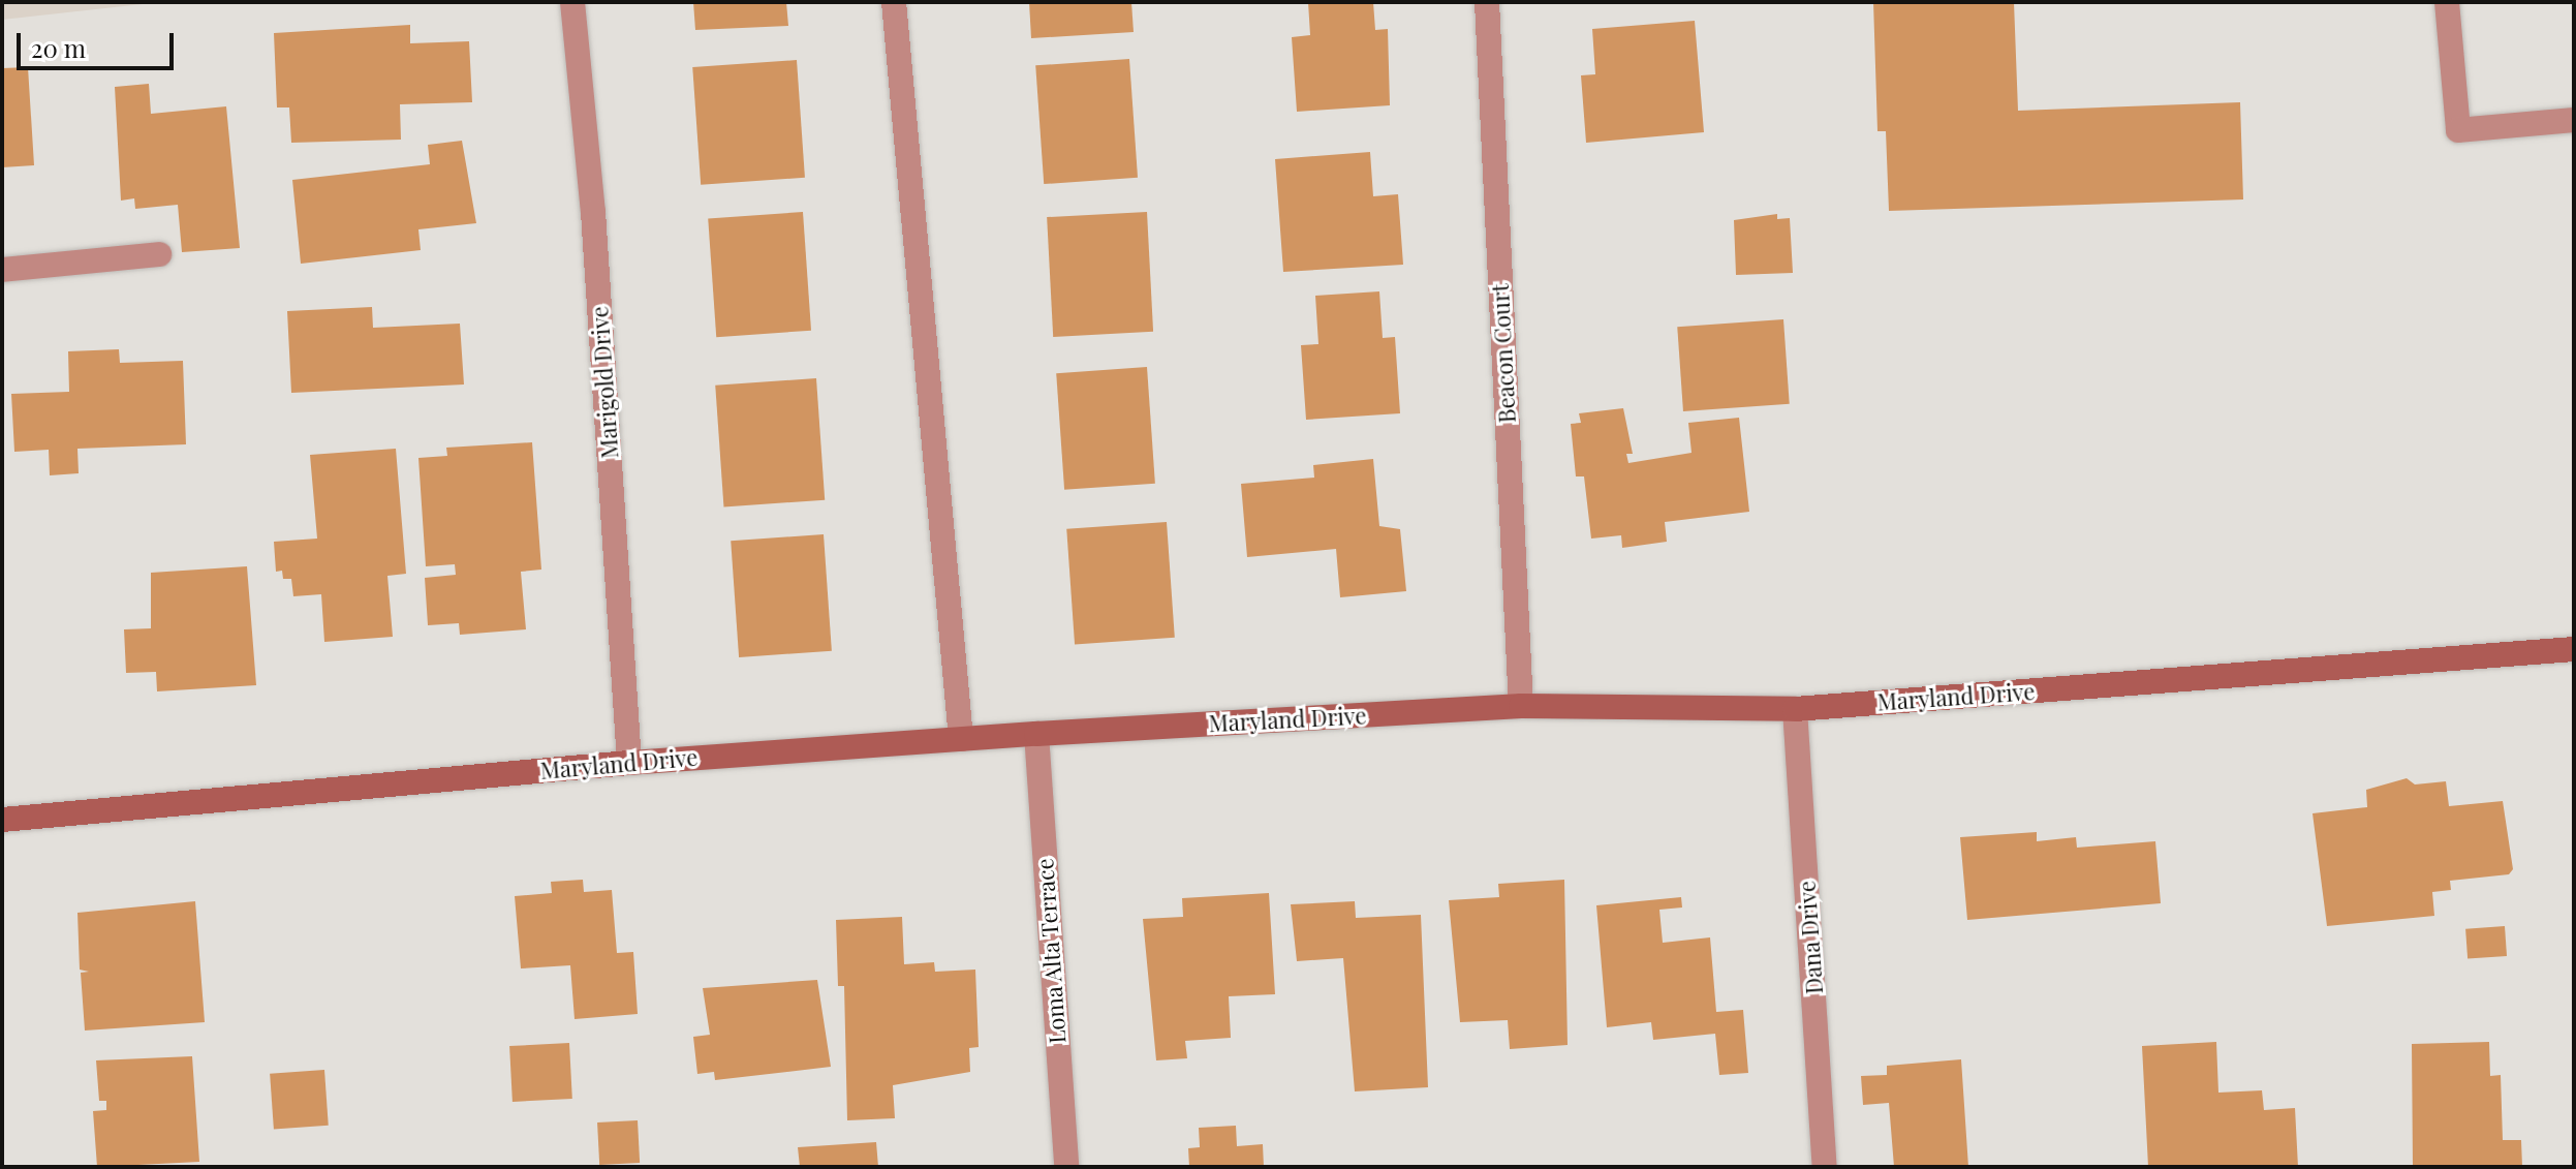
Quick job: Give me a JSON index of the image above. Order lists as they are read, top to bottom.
{
  "streets": {
    "street": [
      "Beacon Court",
      "Marigold Drive",
      "Maryland Drive",
      "Dana Drive",
      "Loma Alta Terrace"
    ]
  },
  "crossings": [
    ["Beacon Court", "Maryland Drive"],
    ["Marigold Drive", "Maryland Drive"],
    ["Maryland Drive", "Dana Drive"],
    ["Maryland Drive", "Loma Alta Terrace"]
  ],
  "scale_bar": "20 m"
}
